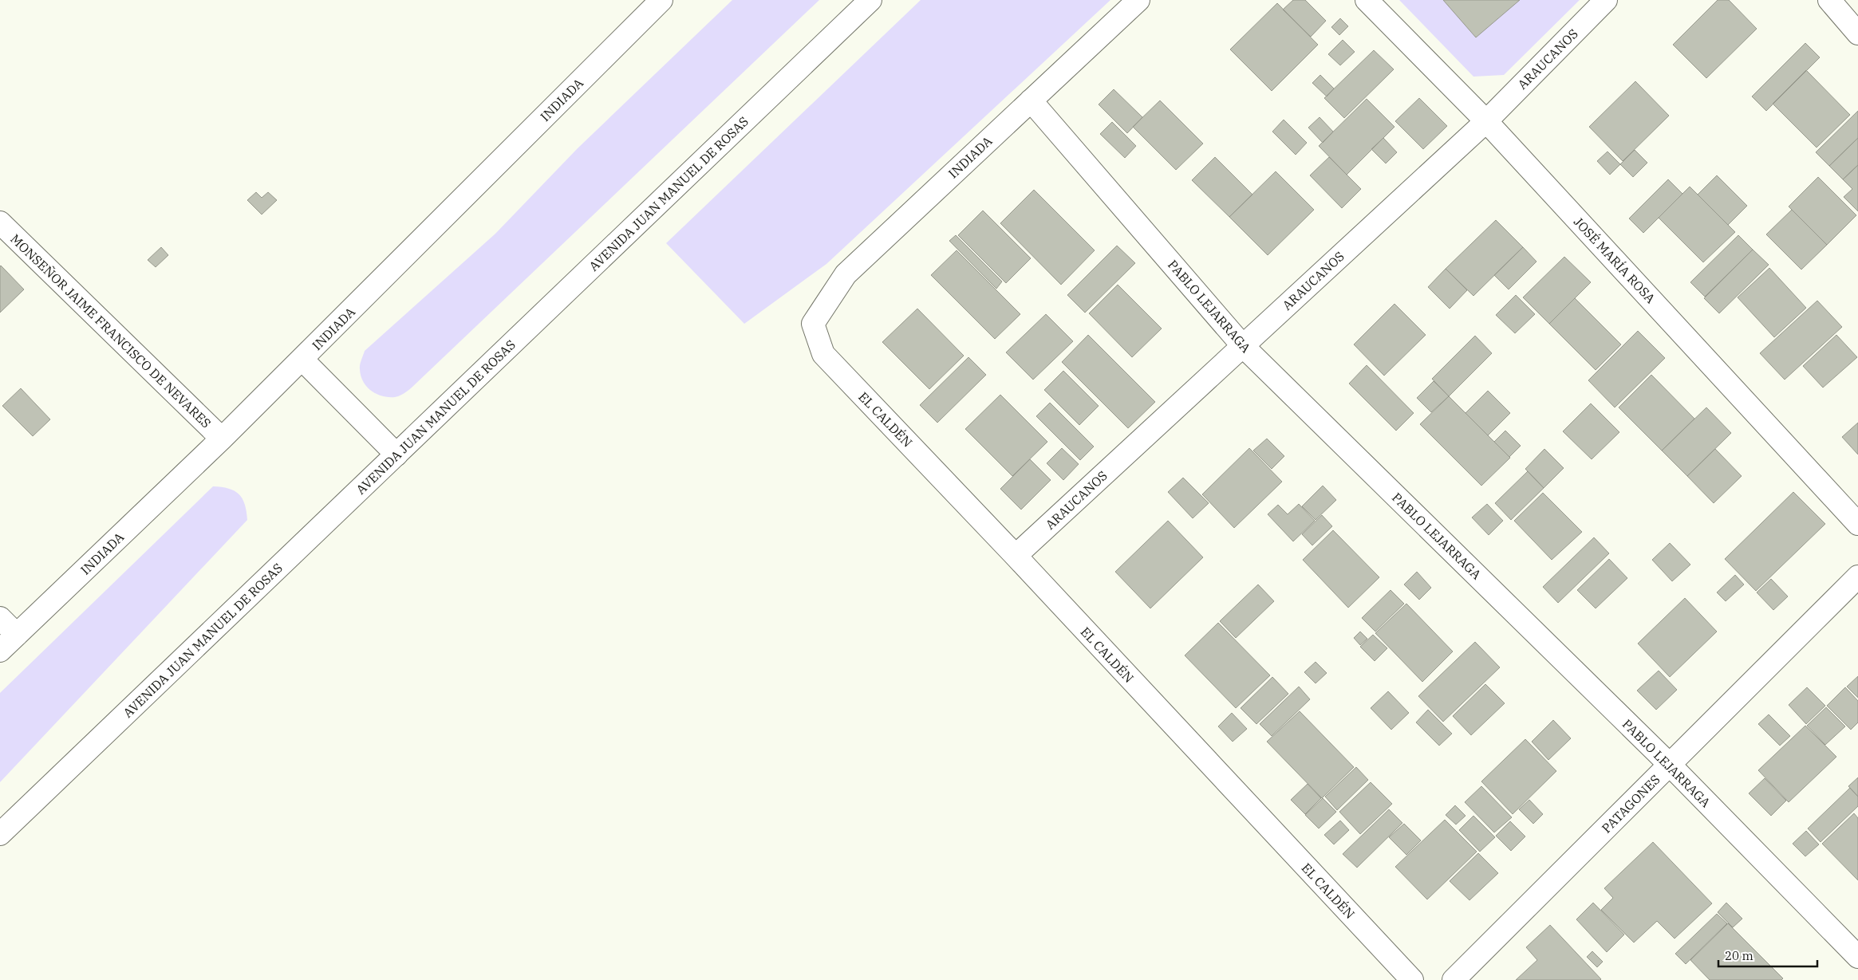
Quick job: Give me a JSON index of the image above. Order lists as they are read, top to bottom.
{
  "streets": {
    "street": [
      "ARAUCANOS",
      "INDIADA",
      "AVENIDA JUAN MANUEL DE ROSAS",
      "JOSÉ MARÍA ROSA",
      "PABLO LEJARRAGA",
      "MONSEÑOR JAIME FRANCISCO DE NEVARES",
      "EL CALDÉN",
      "PATAGONES"
    ]
  },
  "crossings": [
    ["ARAUCANOS", "JOSÉ MARÍA ROSA"],
    ["ARAUCANOS", "PABLO LEJARRAGA"],
    ["ARAUCANOS", "EL CALDÉN"],
    ["INDIADA", "PABLO LEJARRAGA"],
    ["INDIADA", "MONSEÑOR JAIME FRANCISCO DE NEVARES"],
    ["INDIADA", "EL CALDÉN"],
    ["PABLO LEJARRAGA", "PATAGONES"]
  ],
  "scale_bar": "20 m"
}
